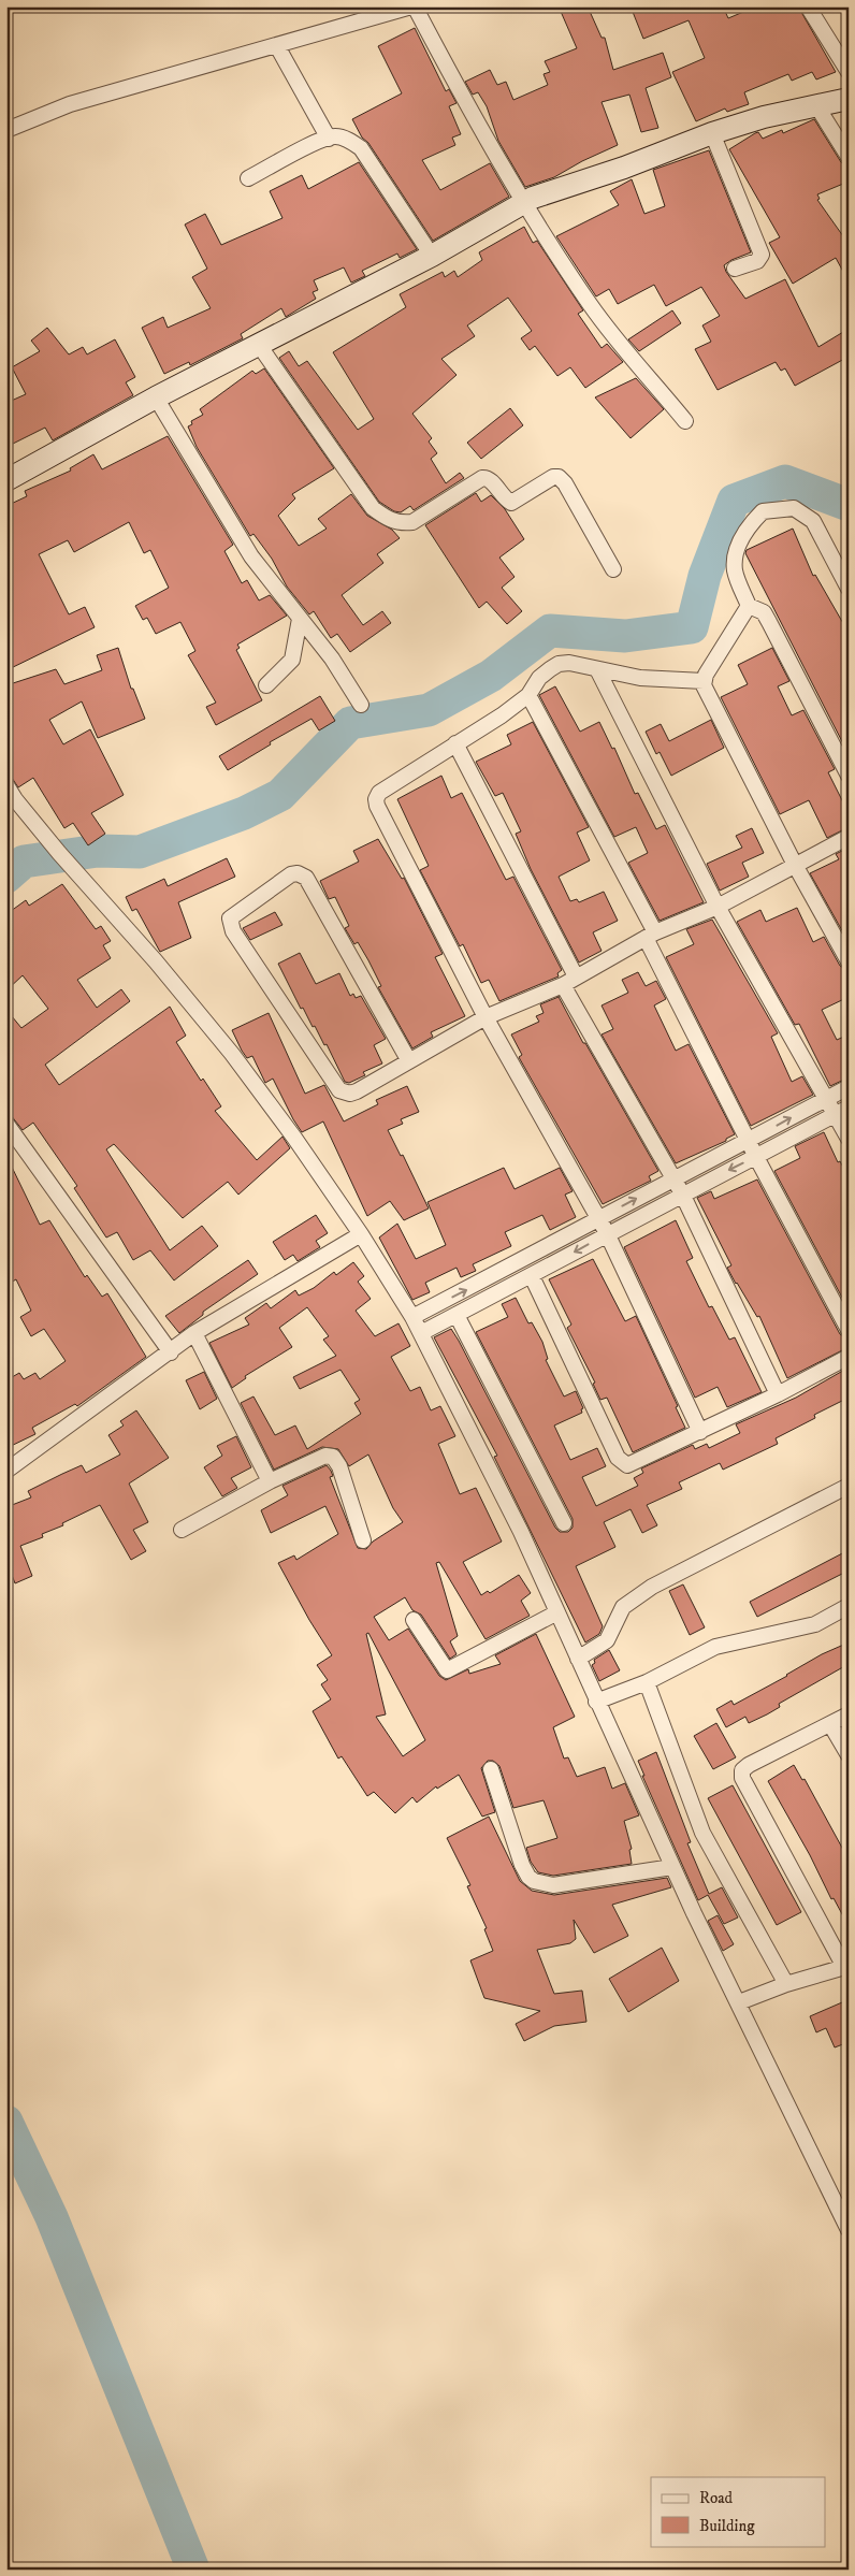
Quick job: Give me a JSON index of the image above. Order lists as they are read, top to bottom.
{
  "legend": ["Road", "Building"]
}
